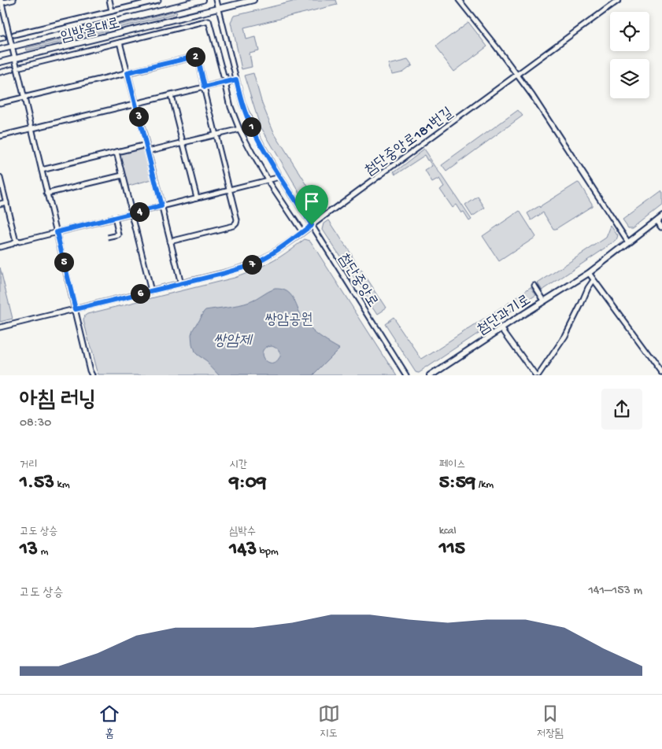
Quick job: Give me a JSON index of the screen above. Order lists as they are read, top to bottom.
{
  "streets": {
    "main road": ["임방울대로", "첨단과기로"],
    "street": ["첨단중앙로181번길", "첨단중앙로"]
  },
  "crossings": [
    ["임방울대로", "첨단중앙로"],
    ["첨단중앙로181번길", "첨단중앙로"]
  ],
  "water": ["쌍암제"],
  "parks": ["쌍암공원"],
  "page": {
    "pins": [
      "2",
      "3",
      "1",
      "4",
      "5",
      "7",
      "6"
    ],
    "heading": ["아침 러닝", "08:30"],
    "stats": [
      ["거리", "1.53 km"],
      ["시간", "9:09"],
      ["페이스", "5:59 /km"],
      ["고도 상승", "13 m"],
      ["심박수", "143 bpm"],
      ["kcal", "115"]
    ],
    "chart": ["고도 상승", "141–153 m"],
    "tabs": ["홈", "지도", "저장됨"]
  }
}
